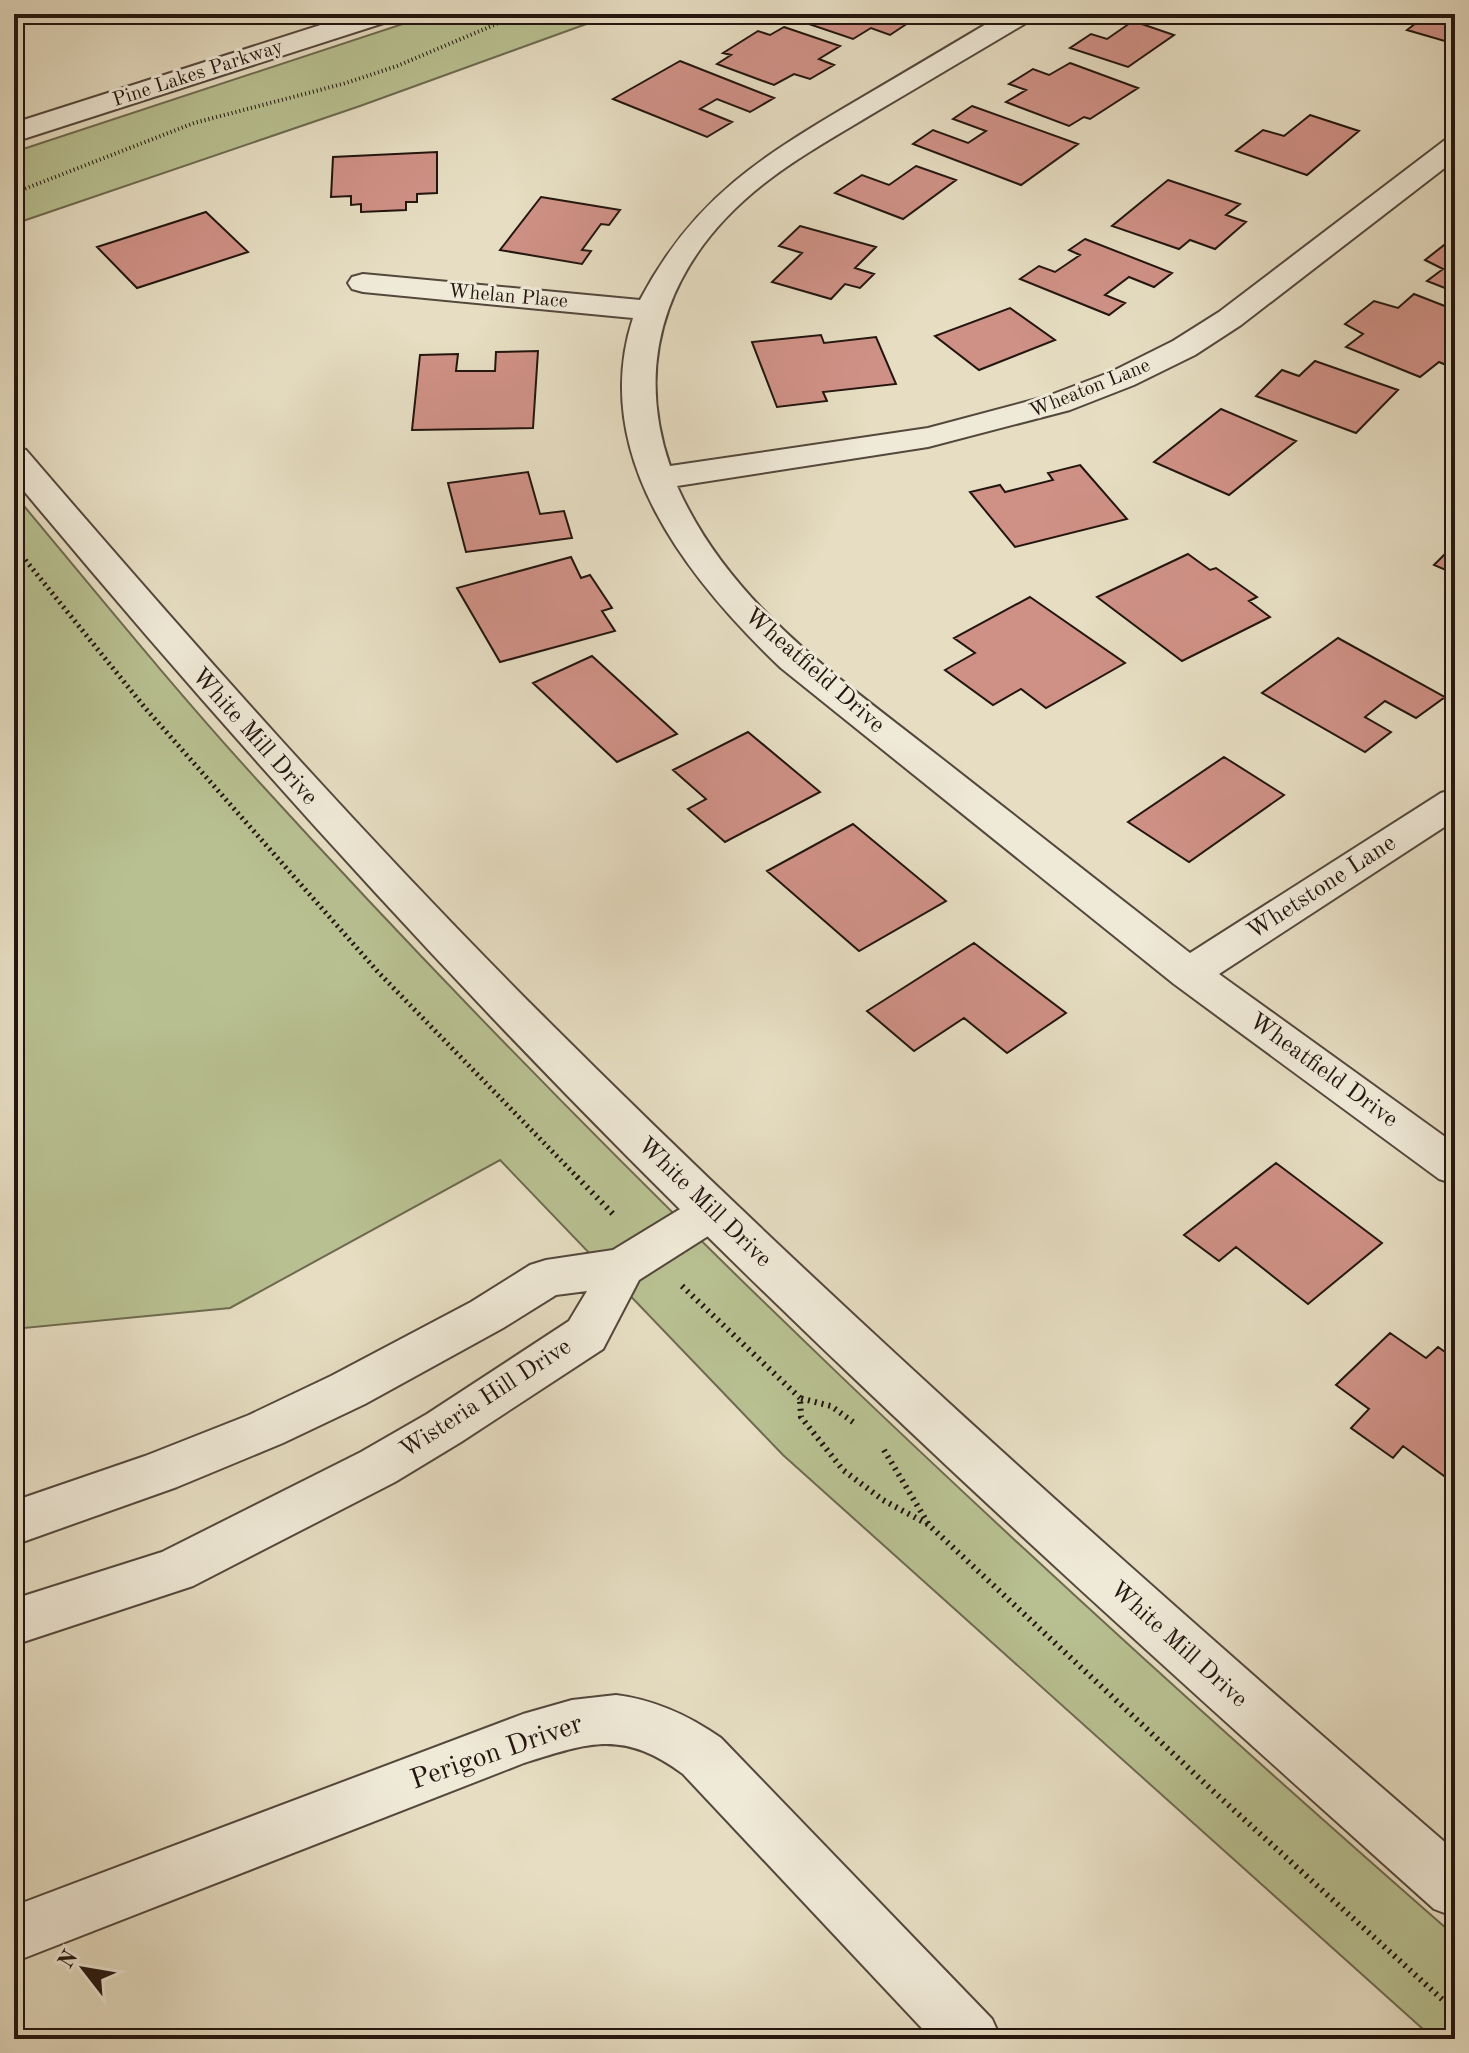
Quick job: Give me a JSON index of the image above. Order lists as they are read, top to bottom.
{
  "streets": {
    "street": [
      "Pine Lakes Parkway",
      "Whelan Place",
      "Wheaton Lane",
      "Wheatfield Drive",
      "White Mill Drive",
      "Whetstone Lane",
      "Wisteria Hill Drive",
      "Perigon Driver"
    ]
  },
  "crossings": [
    ["Whelan Place", "Wheatfield Drive"],
    ["Wheaton Lane", "Wheatfield Drive"],
    ["Wheatfield Drive", "Whetstone Lane"]
  ],
  "north": "top left"
}
